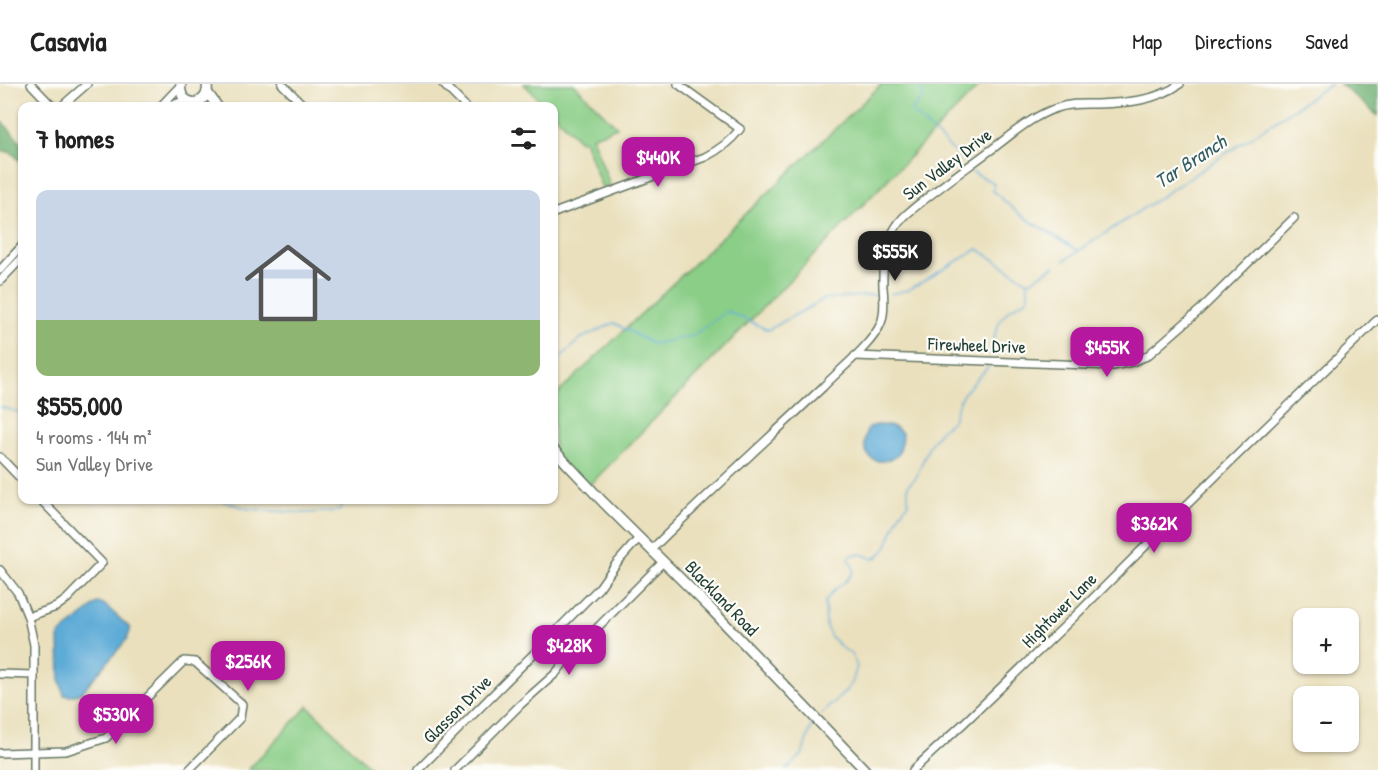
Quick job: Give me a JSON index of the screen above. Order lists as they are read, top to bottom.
{
  "streets": {
    "street": [
      "Sun Valley Drive",
      "Firewheel Drive",
      "Blackland Road",
      "Hightower Lane",
      "Glasson Drive"
    ]
  },
  "crossings": [
    ["Sun Valley Drive", "Firewheel Drive"],
    ["Sun Valley Drive", "Blackland Road"],
    ["Blackland Road", "Glasson Drive"]
  ],
  "water": ["Tar Branch"],
  "page": {
    "header": "Casavia",
    "nav": ["Map", "Directions", "Saved"],
    "heading": "7 homes",
    "price": [
      "$440K",
      "$555K",
      "$455K",
      "$362K",
      "$428K",
      "$256K",
      "$530K"
    ],
    "list": [
      {
        "name": "$555,000",
        "note": "4 rooms · 144 m² · Sun Valley Drive"
      }
    ],
    "map_buttons": ["+", "−"]
  }
}
